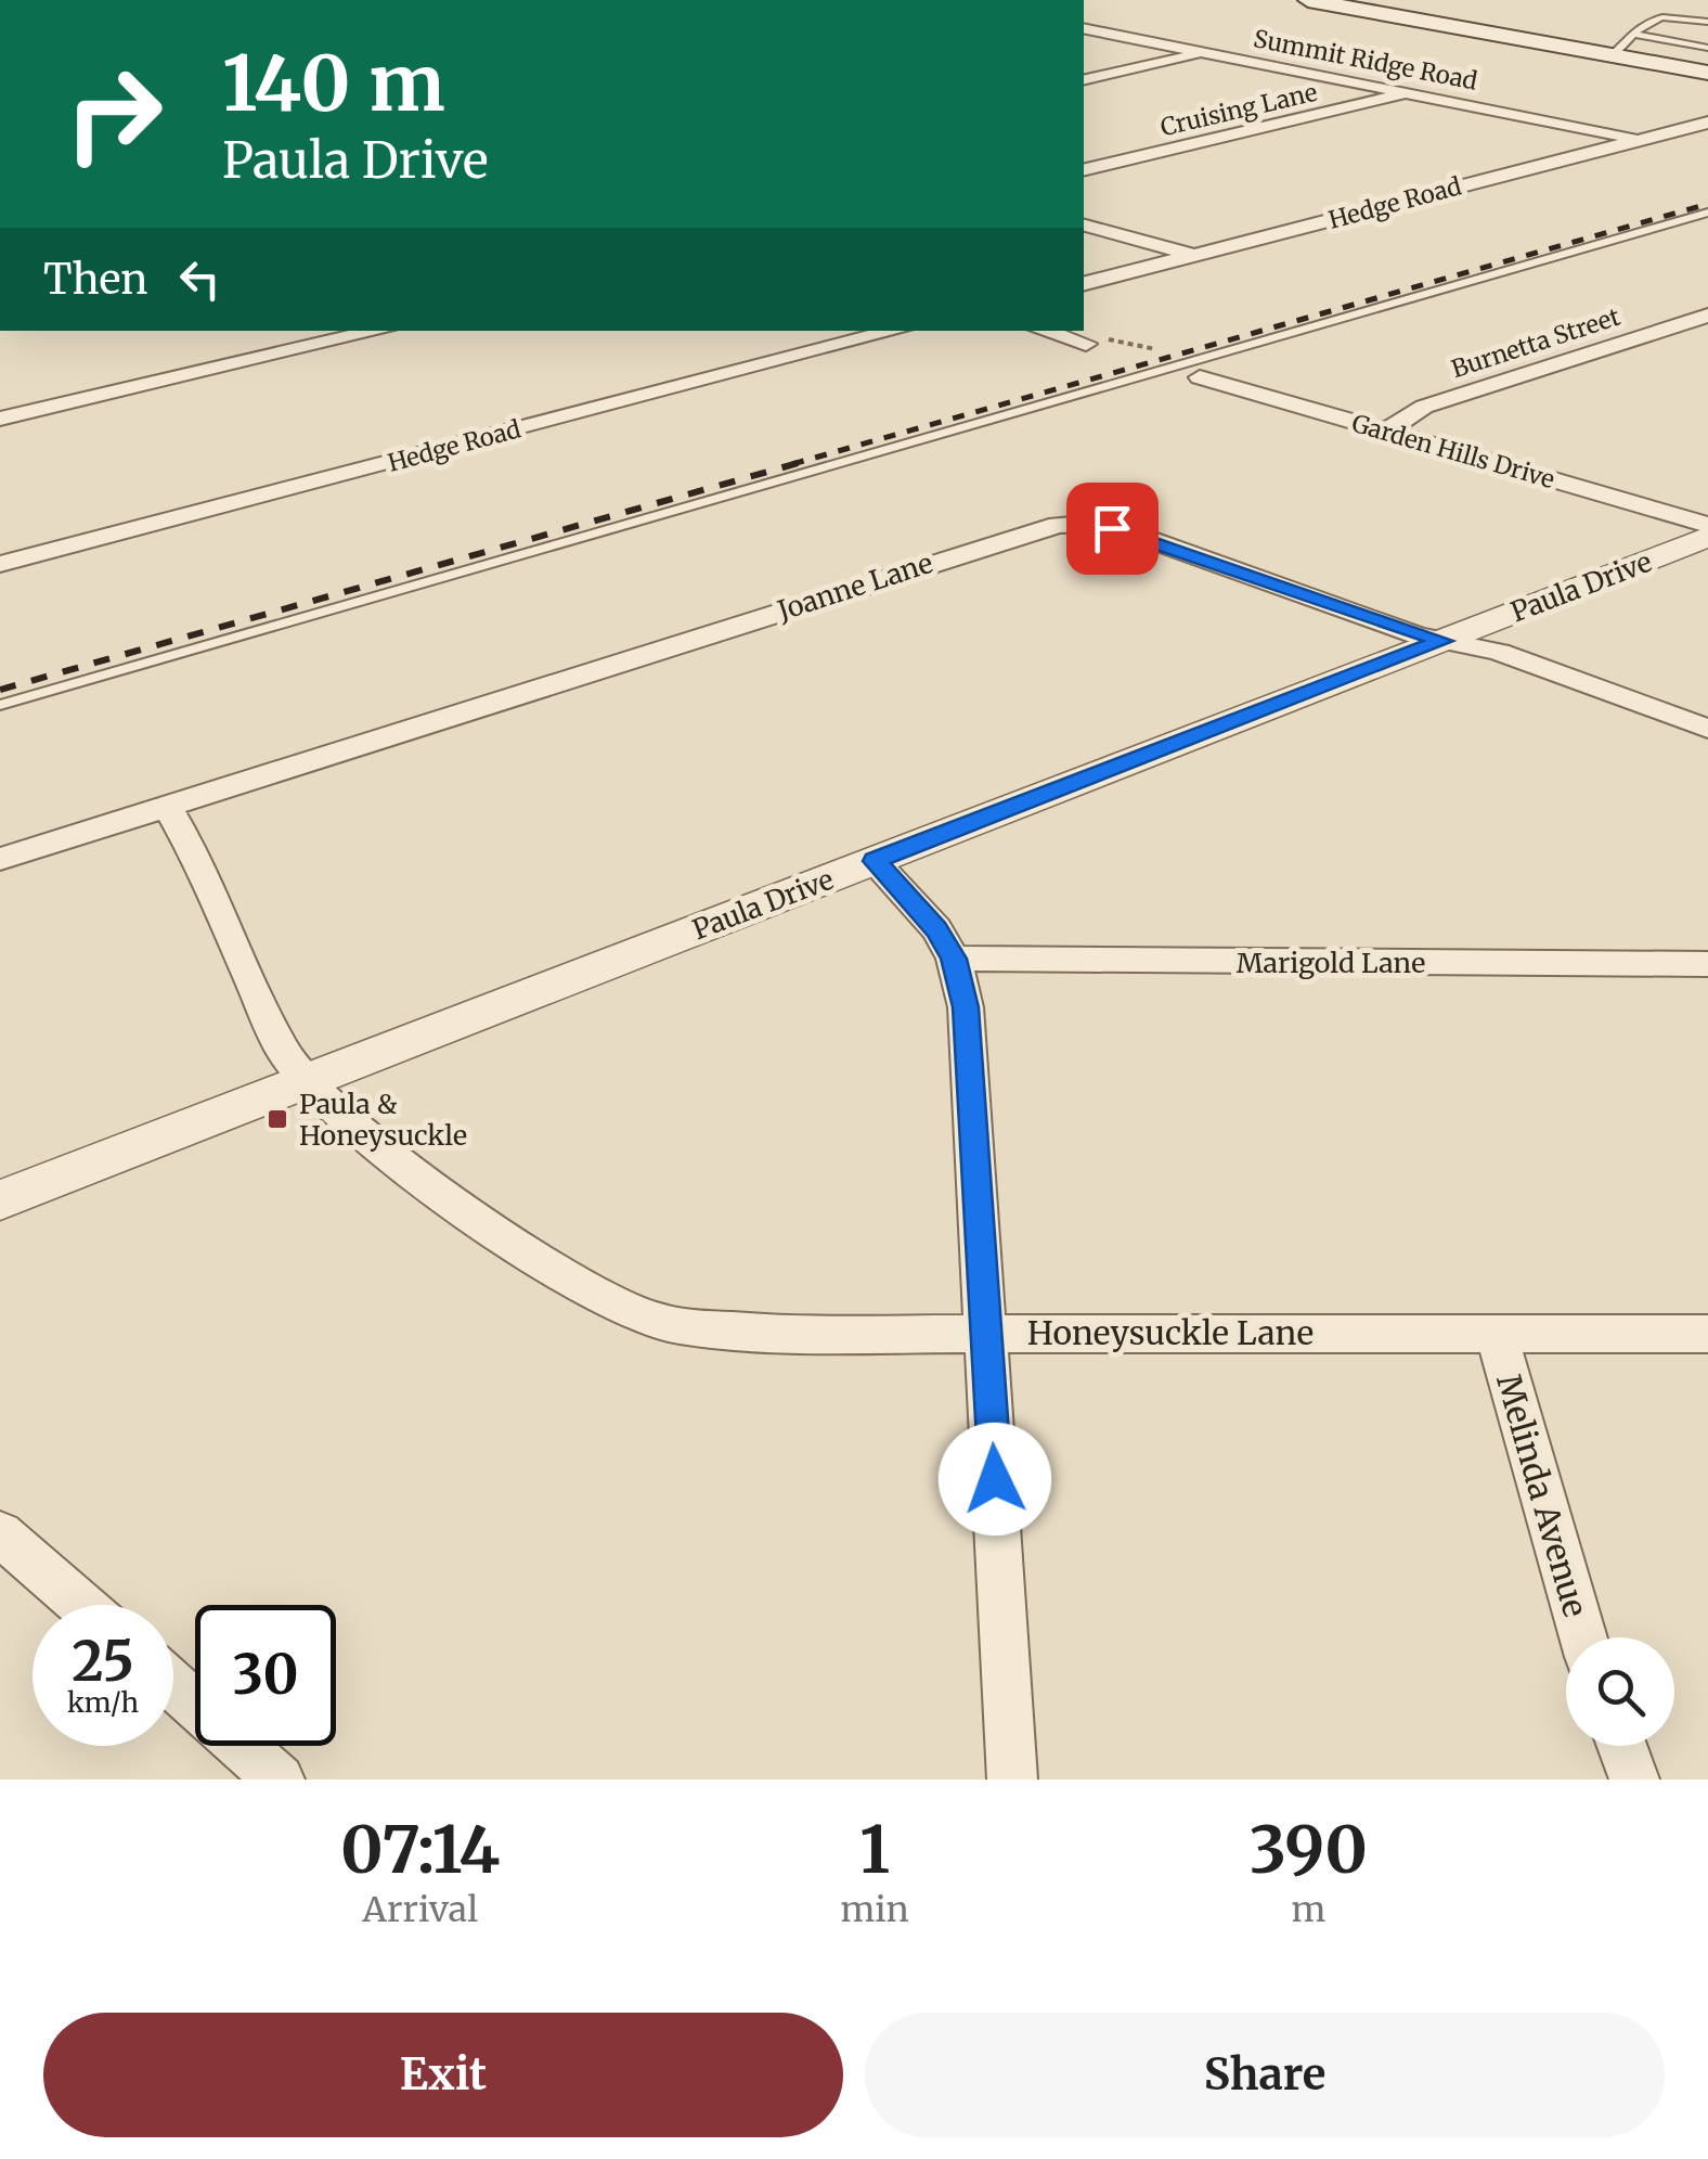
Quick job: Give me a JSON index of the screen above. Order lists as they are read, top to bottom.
{
  "streets": {
    "street": [
      "Summit Ridge Road",
      "Cruising Lane",
      "Hedge Road",
      "Burnetta Street",
      "Garden Hills Drive",
      "Joanne Lane",
      "Paula Drive",
      "Marigold Lane",
      "Honeysuckle Lane",
      "Melinda Avenue"
    ]
  },
  "crossings": [
    ["Summit Ridge Road", "Cruising Lane"],
    ["Summit Ridge Road", "Hedge Road"],
    ["Burnetta Street", "Garden Hills Drive"],
    ["Joanne Lane", "Paula Drive"],
    ["Joanne Lane", "Honeysuckle Lane"],
    ["Paula Drive", "Honeysuckle Lane"],
    ["Honeysuckle Lane", "Melinda Avenue"]
  ],
  "places": {
    "transit": ["Paula & Honeysuckle"]
  },
  "page": {
    "turn": ["140 m", "Paula Drive"],
    "then": "Then",
    "speed": "25 km/h",
    "limit": "30",
    "eta": [
      "07:14",
      "Arrival",
      "1",
      "min",
      "390",
      "m"
    ],
    "buttons": ["Exit", "Share"]
  }
}
